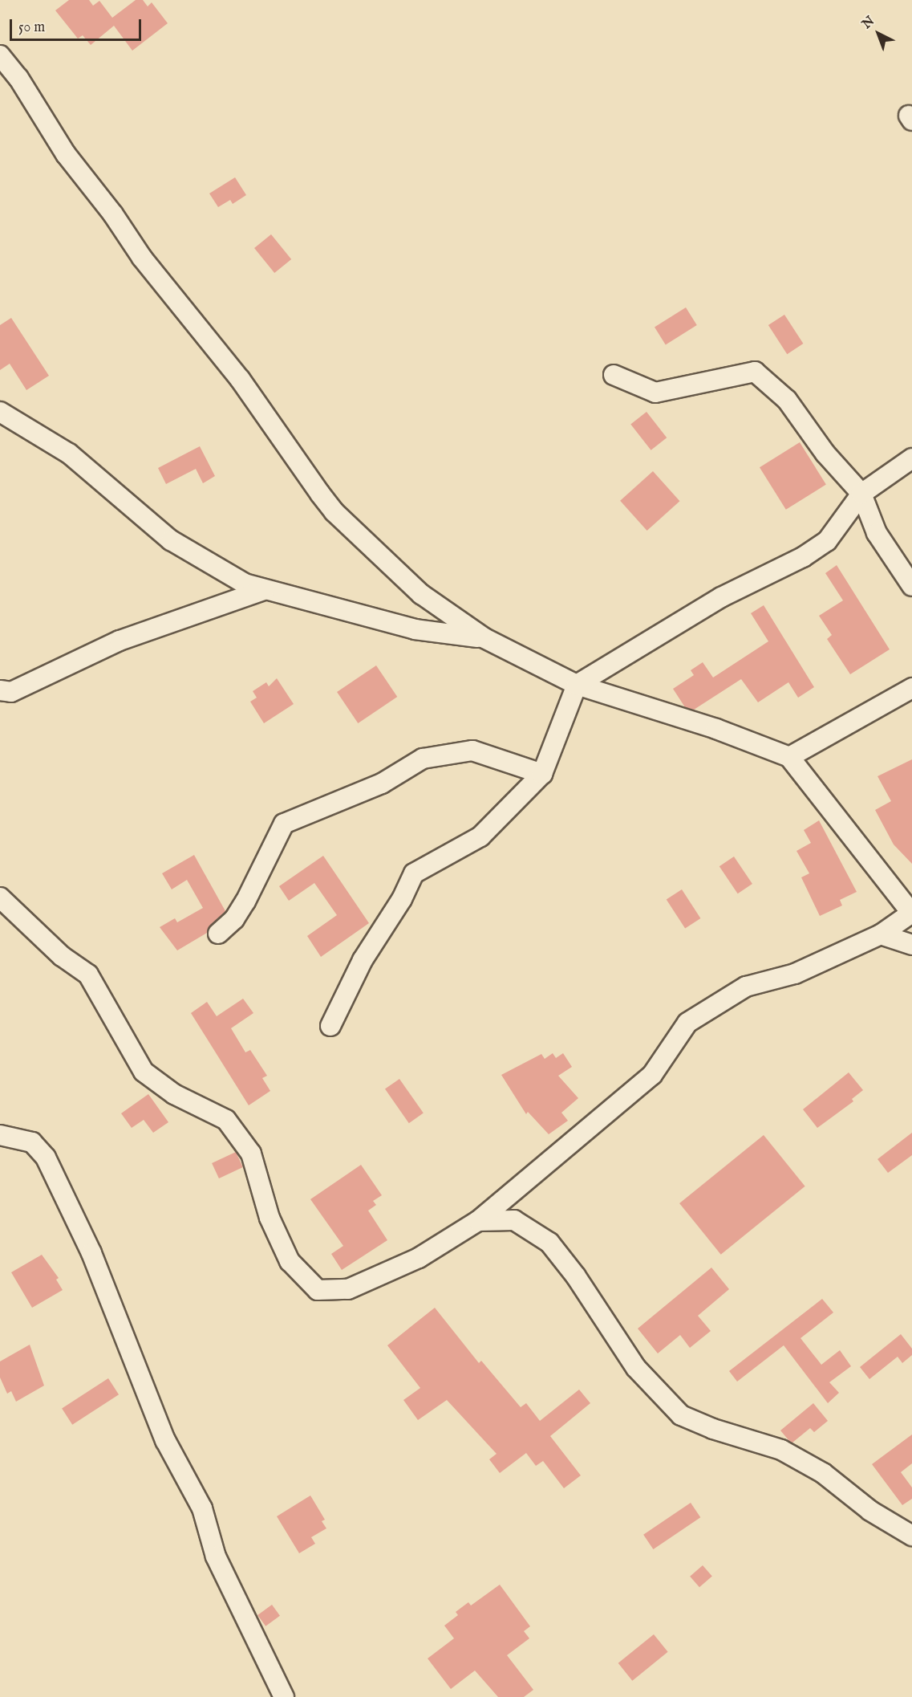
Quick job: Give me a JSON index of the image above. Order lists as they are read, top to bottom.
{
  "scale_bar": "50 m",
  "north": "top left"
}
